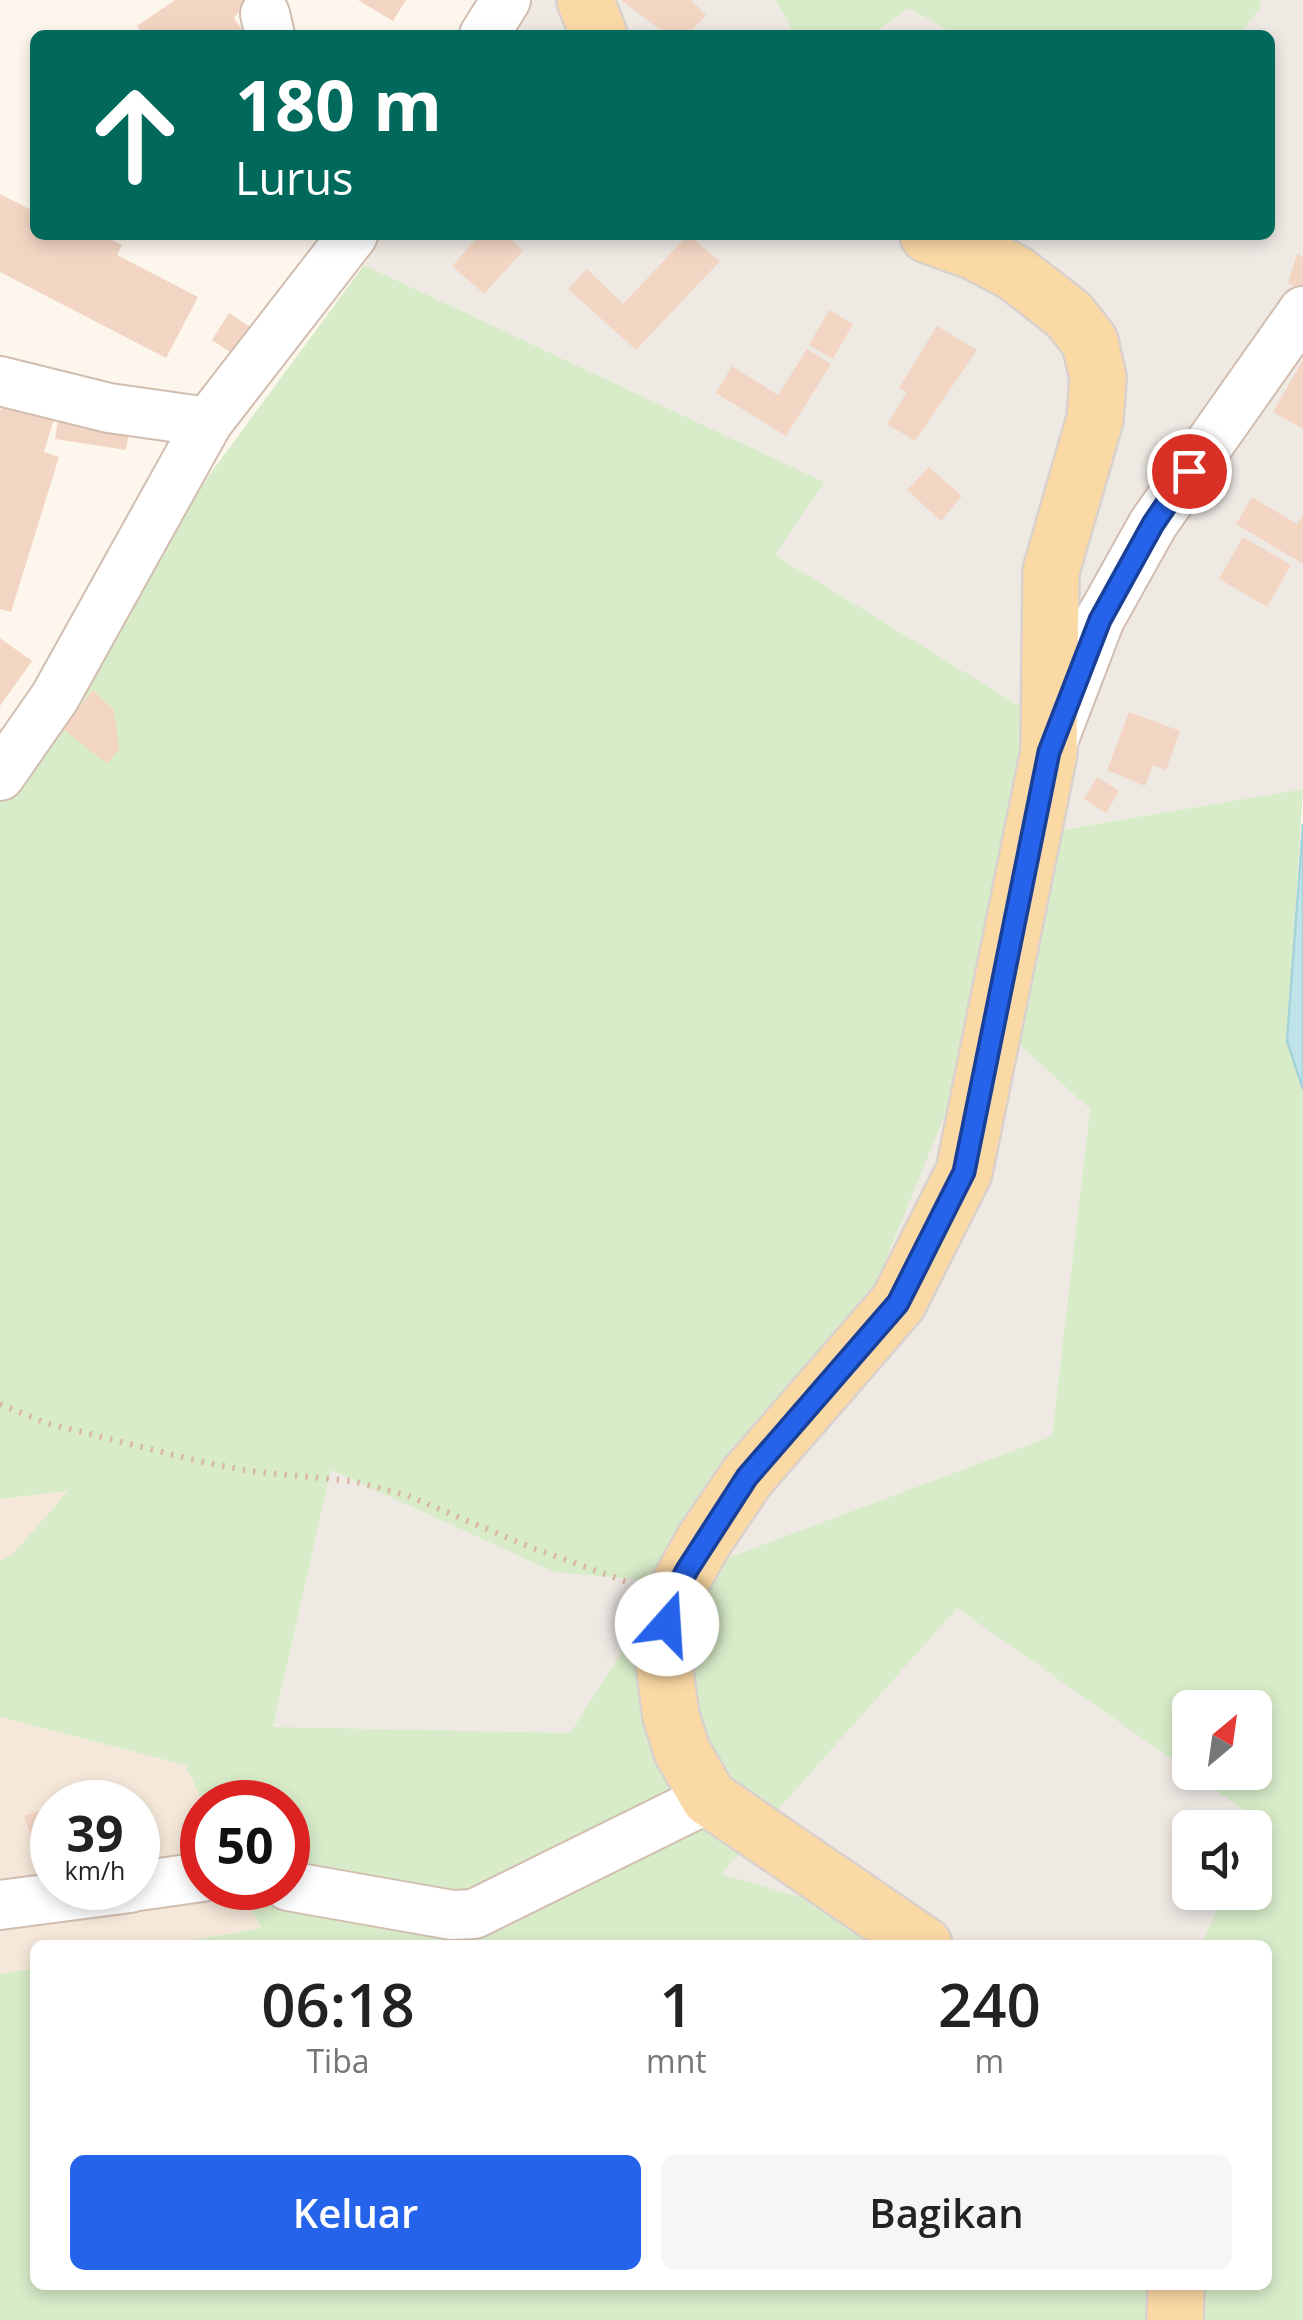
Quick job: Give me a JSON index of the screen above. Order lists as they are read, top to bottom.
{
  "north": "top right",
  "page": {
    "turn": ["180 m", "Lurus"],
    "speed": "39 km/h",
    "limit": "50",
    "eta": [
      "06:18",
      "Tiba",
      "1",
      "mnt",
      "240",
      "m"
    ],
    "buttons": ["Keluar", "Bagikan"]
  }
}
